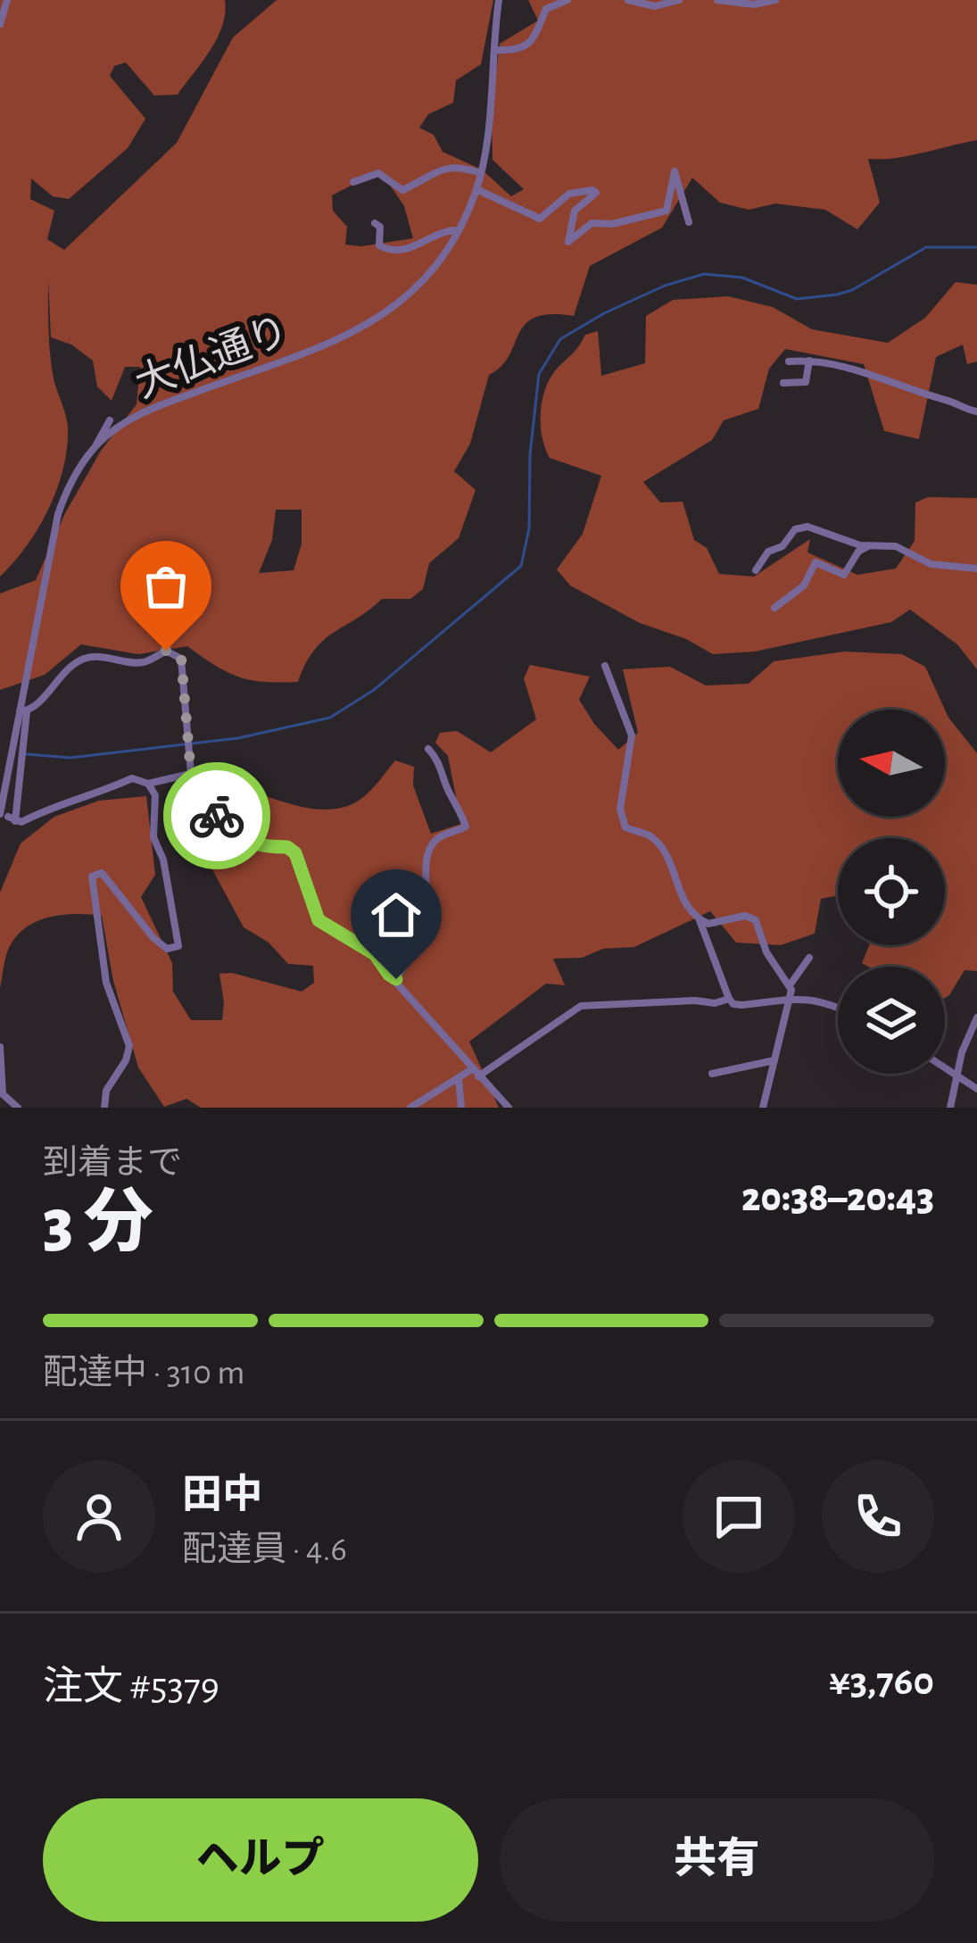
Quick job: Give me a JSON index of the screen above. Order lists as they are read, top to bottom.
{
  "streets": {
    "street": ["大仏通り"]
  },
  "north": "left",
  "page": {
    "heading": ["3 分", "到着まで", "20:38–20:43"],
    "panel": [
      "田中",
      "配達員 · 4.6",
      "注文 #5379",
      "¥3,760"
    ],
    "bar": "配達中 · 310 m",
    "buttons": ["ヘルプ", "共有"]
  }
}
